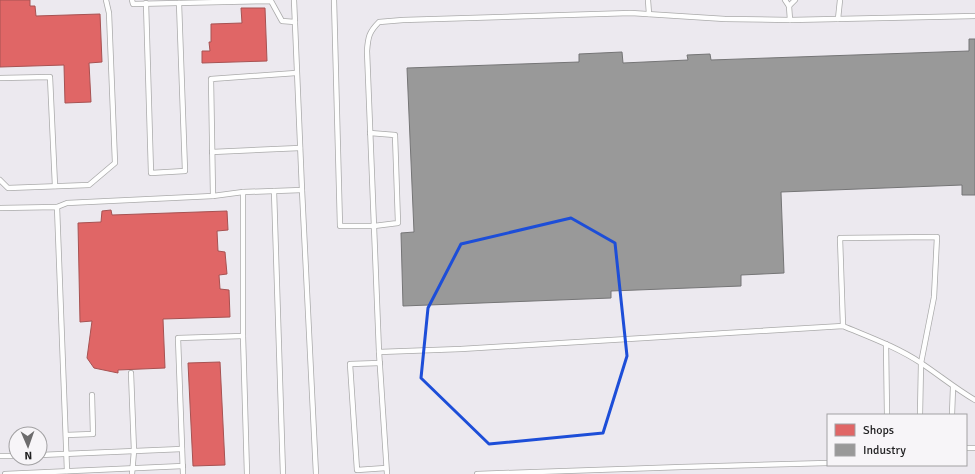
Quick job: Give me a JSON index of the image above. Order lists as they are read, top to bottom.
{
  "legend": ["Shops", "Industry"],
  "north": "bottom"
}
